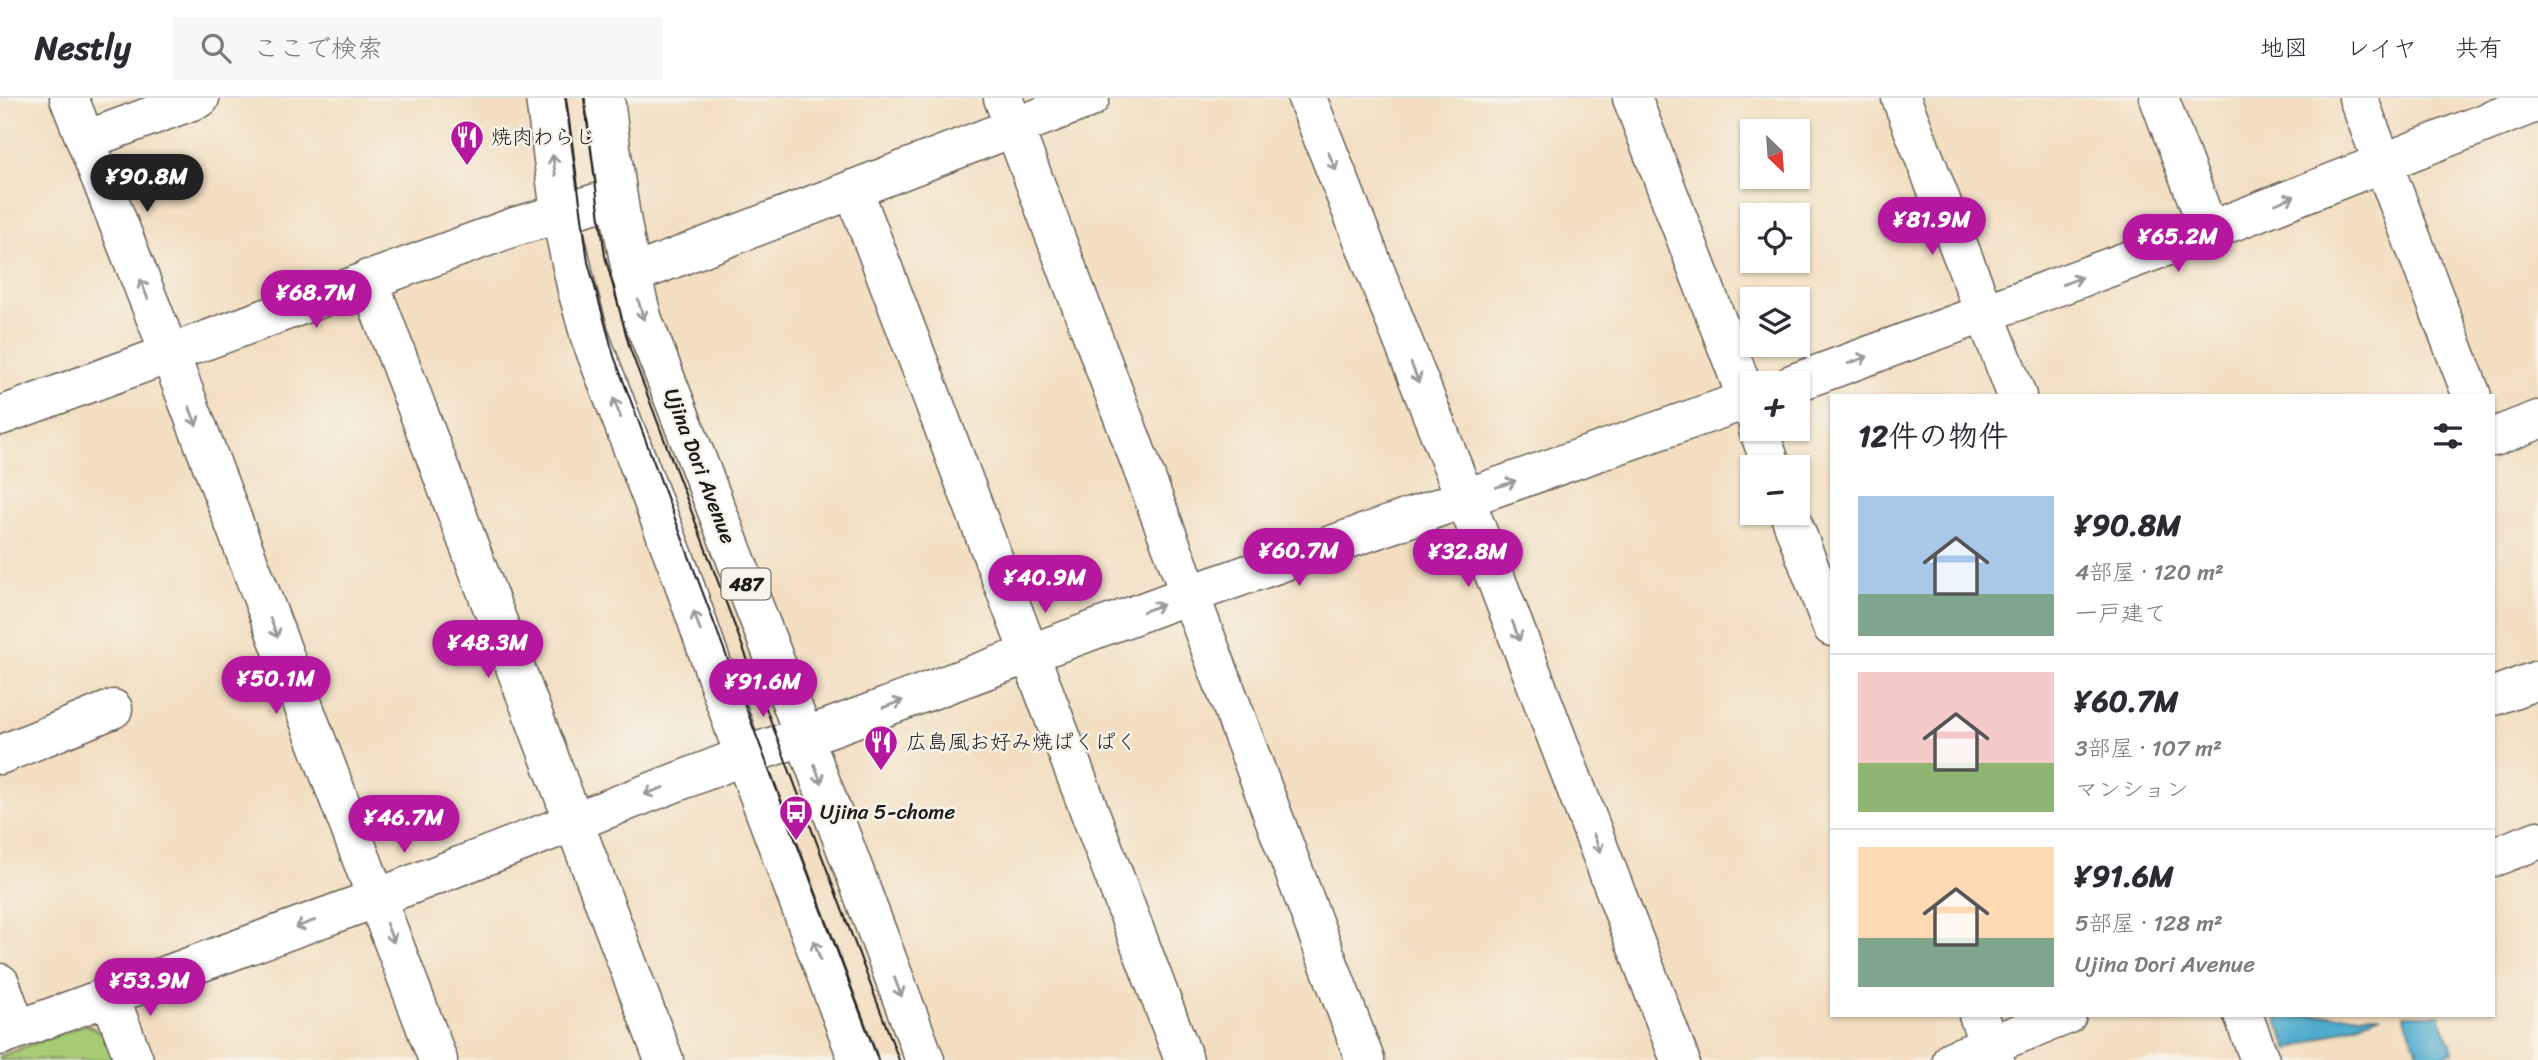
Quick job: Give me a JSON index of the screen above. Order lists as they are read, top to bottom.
{
  "streets": {
    "main road": ["Ujina Dori Avenue", "487"]
  },
  "places": {
    "restaurant": ["焼肉わらじ", "広島風お好み焼ぱくぱく"],
    "bus stop": ["Ujina 5-chome"]
  },
  "north": "bottom right",
  "page": {
    "header": "Nestly",
    "search": "ここで検索",
    "nav": ["地図", "レイヤ", "共有"],
    "map_buttons": ["+", "−"],
    "price": [
      "¥90.8M",
      "¥81.9M",
      "¥65.2M",
      "¥68.7M",
      "¥60.7M",
      "¥32.8M",
      "¥40.9M",
      "¥48.3M",
      "¥50.1M",
      "¥91.6M",
      "¥46.7M",
      "¥53.9M"
    ],
    "heading": "12件の物件",
    "list": [
      {
        "name": "¥90.8M",
        "note": "4部屋 · 120 m² · 一戸建て"
      },
      {
        "name": "¥60.7M",
        "note": "3部屋 · 107 m² · マンション"
      },
      {
        "name": "¥91.6M",
        "note": "5部屋 · 128 m² · Ujina Dori Avenue"
      }
    ]
  }
}
